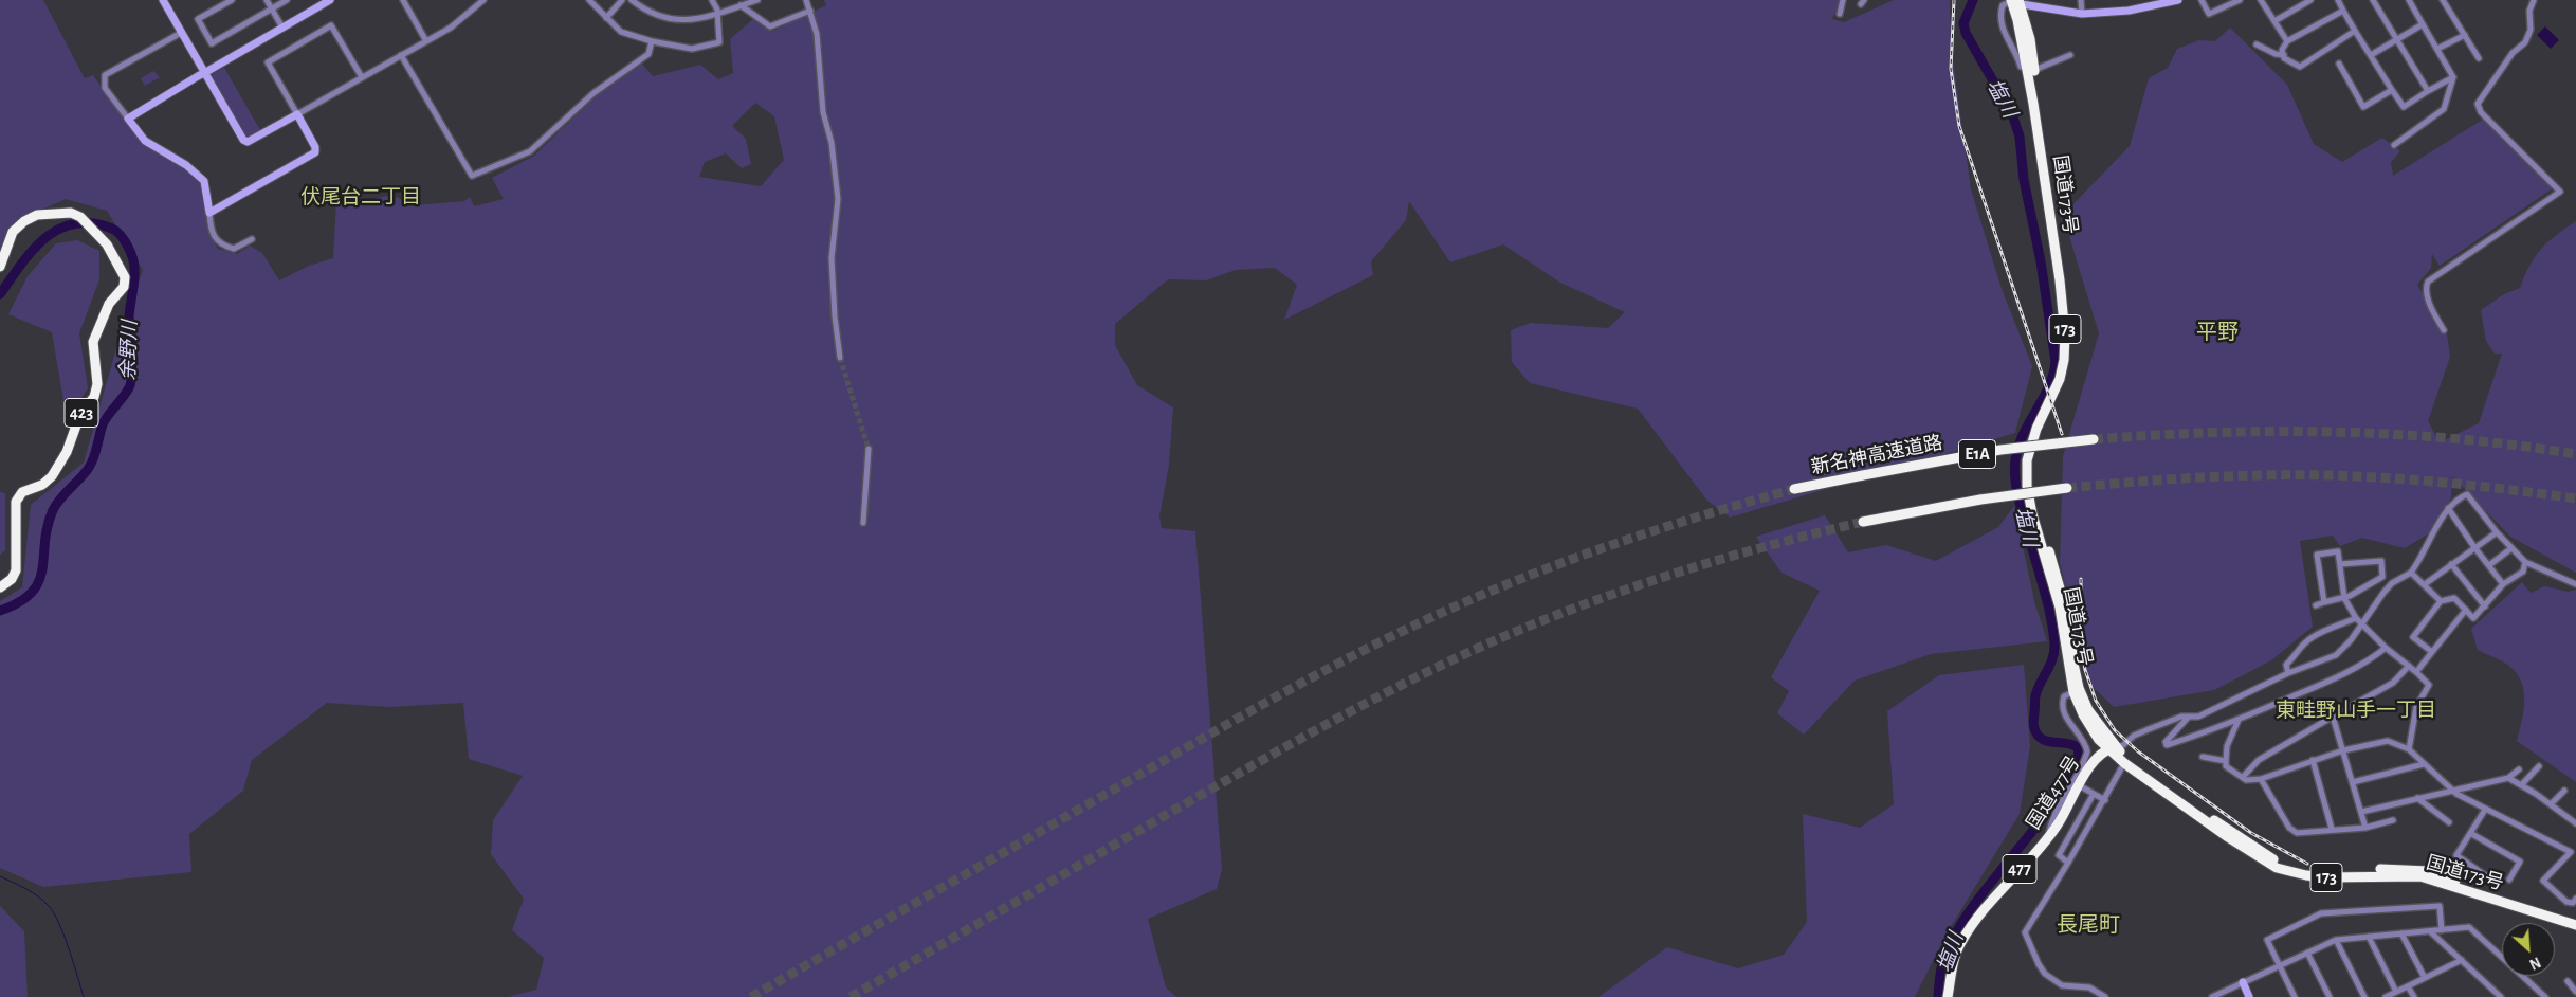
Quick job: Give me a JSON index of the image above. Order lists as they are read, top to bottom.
{
  "streets": {
    "highway": [
      "国道173号",
      "173",
      "423",
      "E1A",
      "新名神高速道路",
      "国道477号",
      "477"
    ]
  },
  "crossings": [
    ["国道173号", "国道477号"]
  ],
  "districts": [
    "伏尾台二丁目",
    "平野",
    "東畦野山手一丁目",
    "長尾町"
  ],
  "water": ["塩川", "余野川"],
  "north": "bottom right"
}
